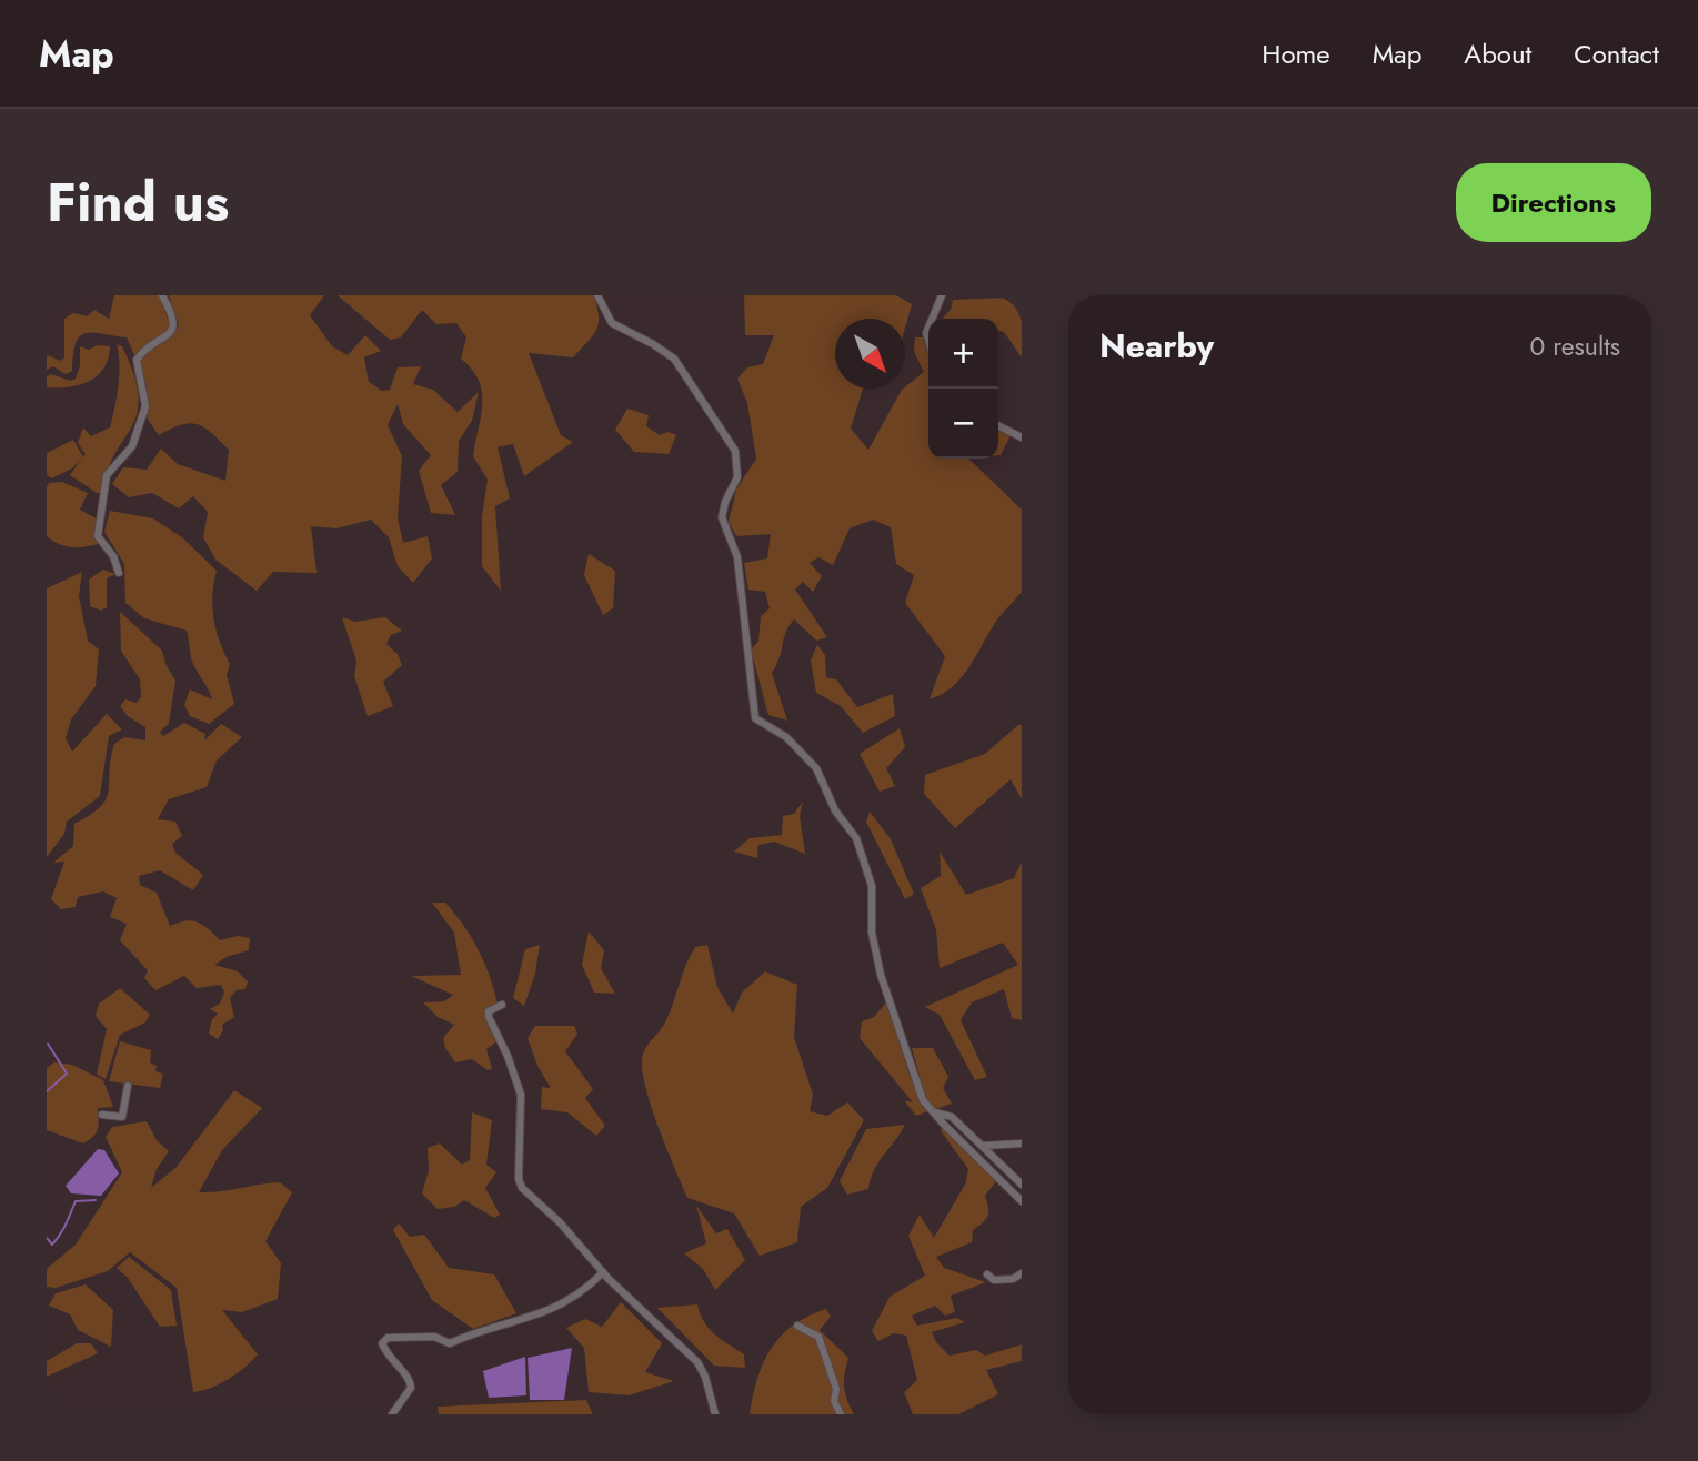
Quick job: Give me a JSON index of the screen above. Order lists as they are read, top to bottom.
{
  "north": "bottom right",
  "page": {
    "header": "Map",
    "nav": [
      "Home",
      "Map",
      "About",
      "Contact"
    ],
    "title": "Find us",
    "buttons": "Directions",
    "heading": ["Nearby", "0 results"],
    "map_buttons": ["+", "−"]
  }
}
